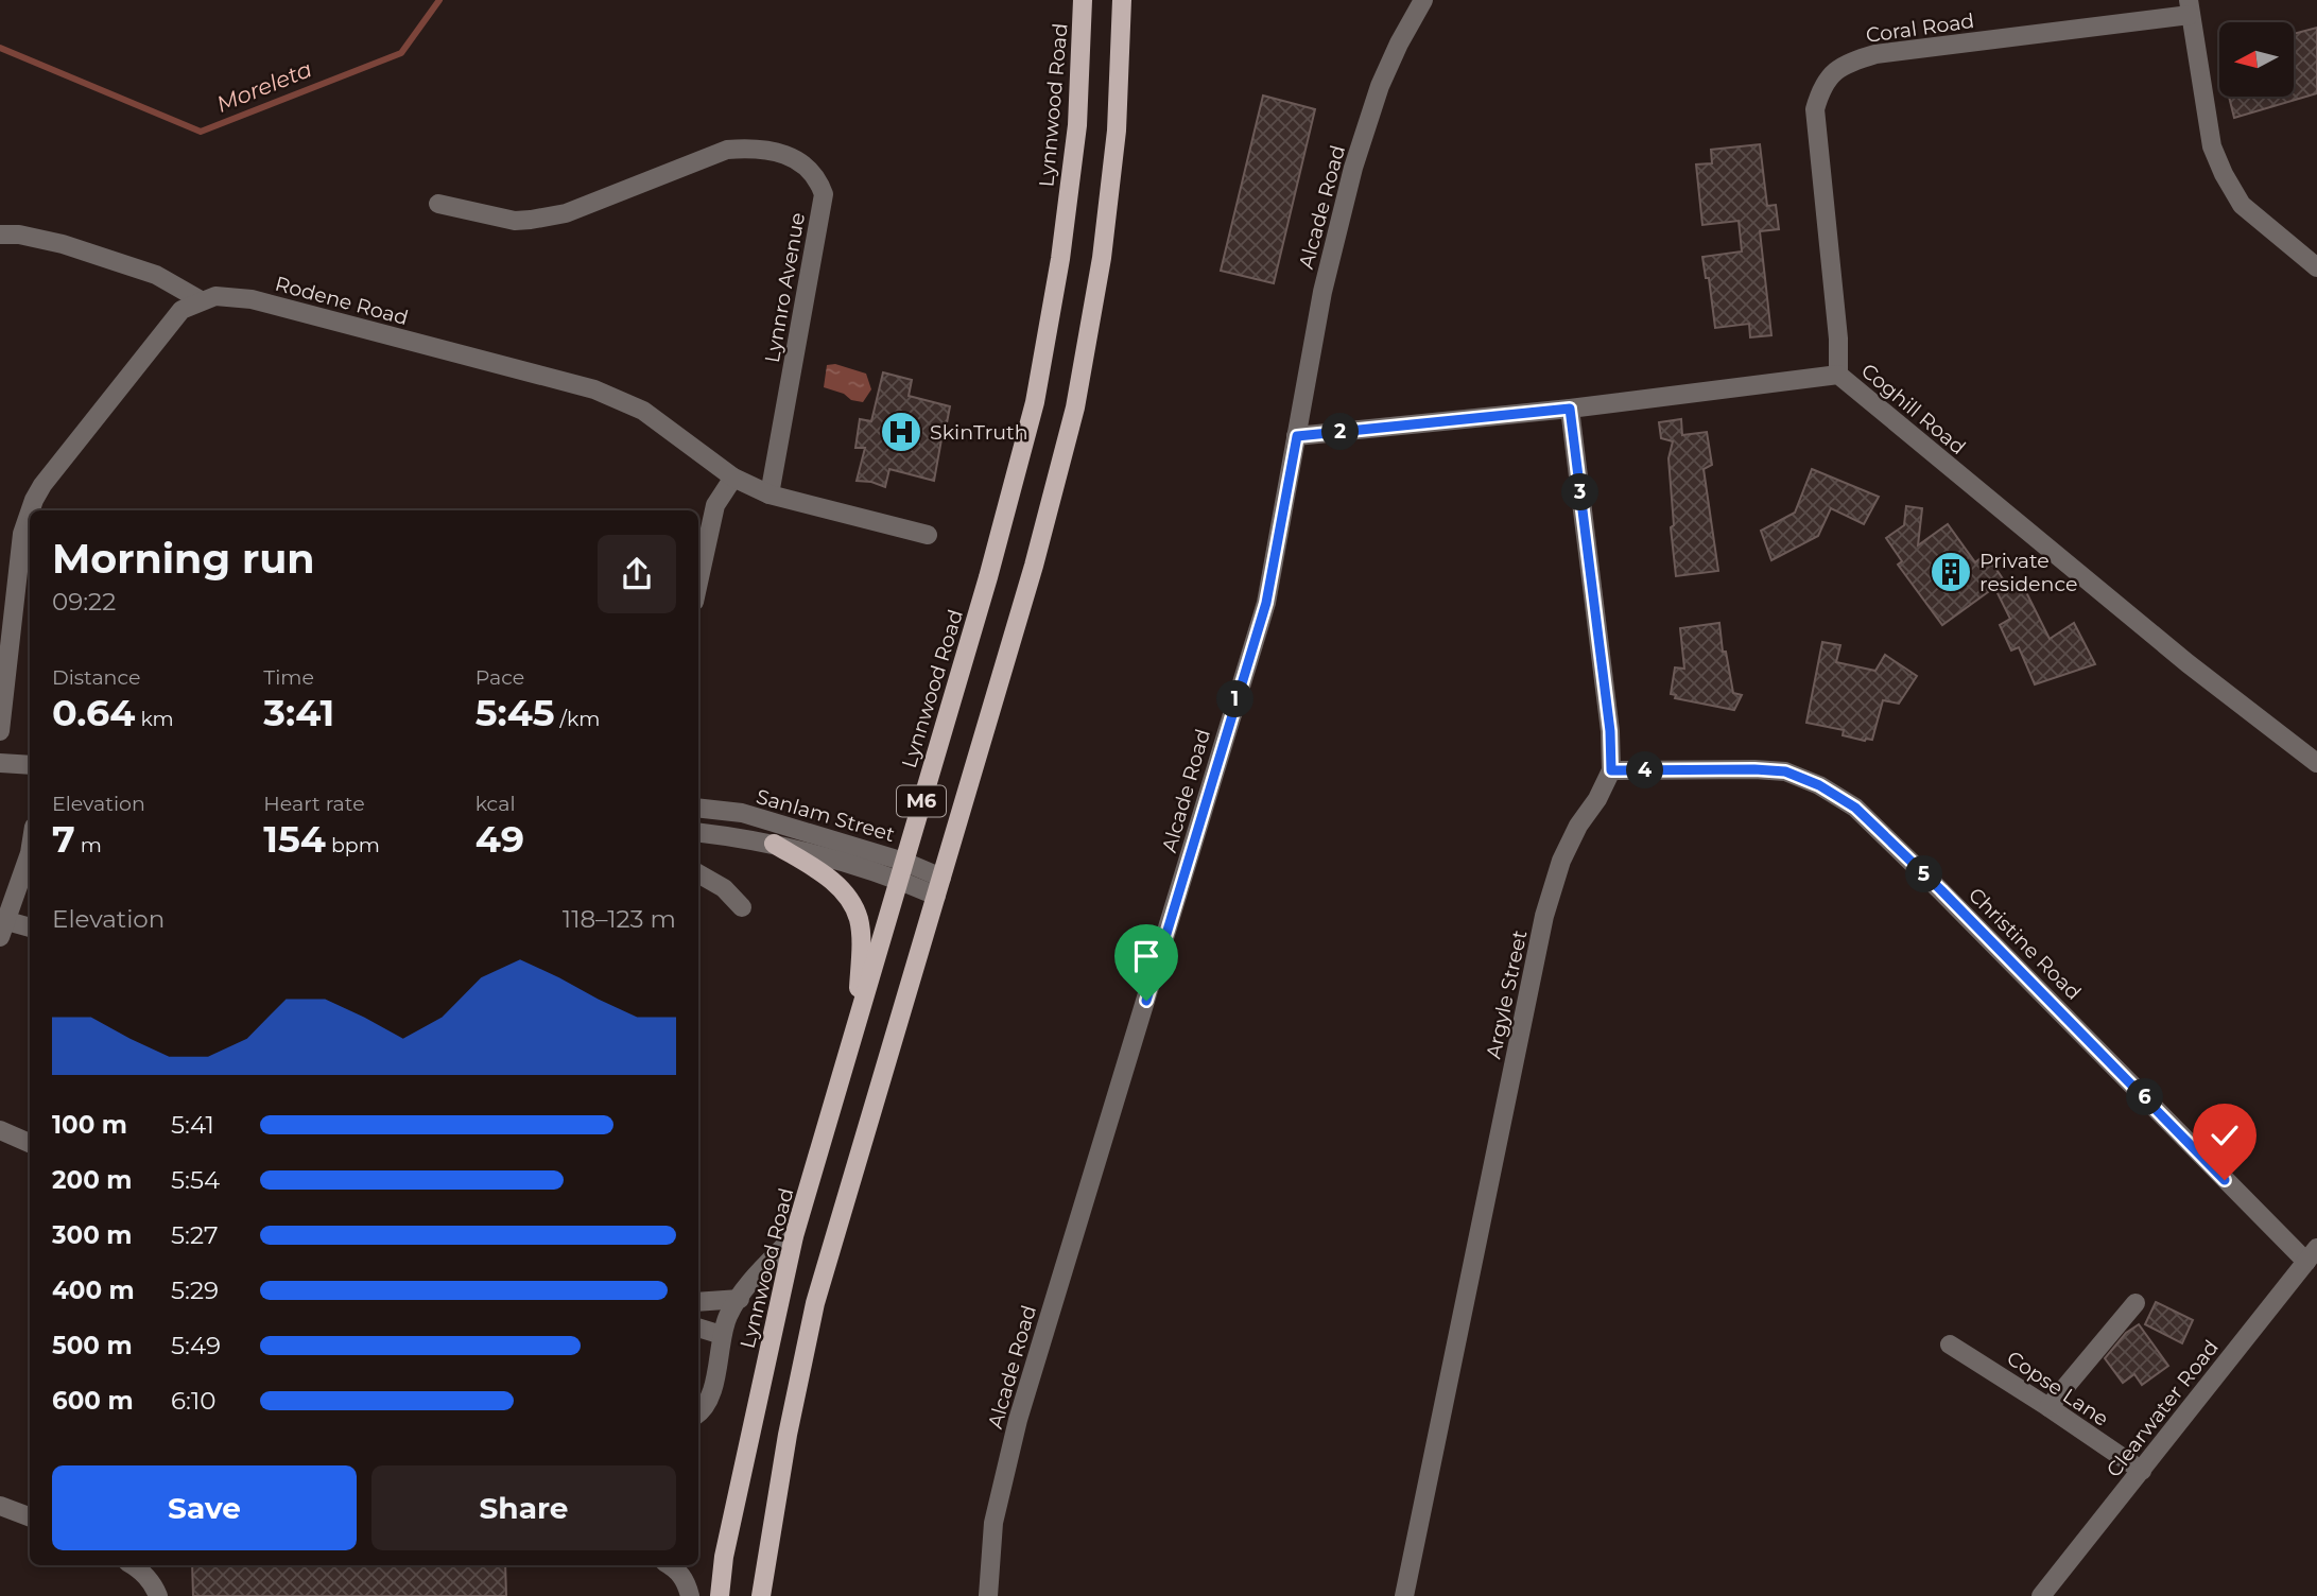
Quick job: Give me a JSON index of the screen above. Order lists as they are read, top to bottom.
{
  "streets": {
    "main road": ["Lynnwood Road", "M6"],
    "street": [
      "Coral Road",
      "Alcade Road",
      "Lynnro Avenue",
      "Rodene Road",
      "Coghill Road",
      "Sanlam Street",
      "Christine Road",
      "Argyle Street",
      "Copse Lane",
      "Clearwater Road"
    ]
  },
  "crossings": [
    ["Coral Road", "Coghill Road"],
    ["Lynnwood Road", "Sanlam Street"],
    ["Alcade Road", "Coghill Road"],
    ["Lynnro Avenue", "Rodene Road"],
    ["Coghill Road", "Argyle Street"],
    ["M6", "Sanlam Street"],
    ["Christine Road", "Argyle Street"],
    ["Christine Road", "Clearwater Road"],
    ["Copse Lane", "Clearwater Road"]
  ],
  "water": ["Moreleta"],
  "places": {
    "hospital": ["SkinTruth"],
    "building": ["Private residence"]
  },
  "north": "left",
  "page": {
    "pins": [
      "2",
      "3",
      "1",
      "4",
      "5",
      "6"
    ],
    "heading": ["Morning run", "09:22"],
    "stats": [
      ["Distance", "0.64 km"],
      ["Time", "3:41"],
      ["Pace", "5:45 /km"],
      ["Elevation", "7 m"],
      ["Heart rate", "154 bpm"],
      ["kcal", "49"]
    ],
    "chart": ["Elevation", "118–123 m"],
    "list": [
      {
        "name": "100 m",
        "note": "5:41"
      },
      {
        "name": "200 m",
        "note": "5:54"
      },
      {
        "name": "300 m",
        "note": "5:27"
      },
      {
        "name": "400 m",
        "note": "5:29"
      },
      {
        "name": "500 m",
        "note": "5:49"
      },
      {
        "name": "600 m",
        "note": "6:10"
      }
    ],
    "buttons": ["Save", "Share"]
  }
}
